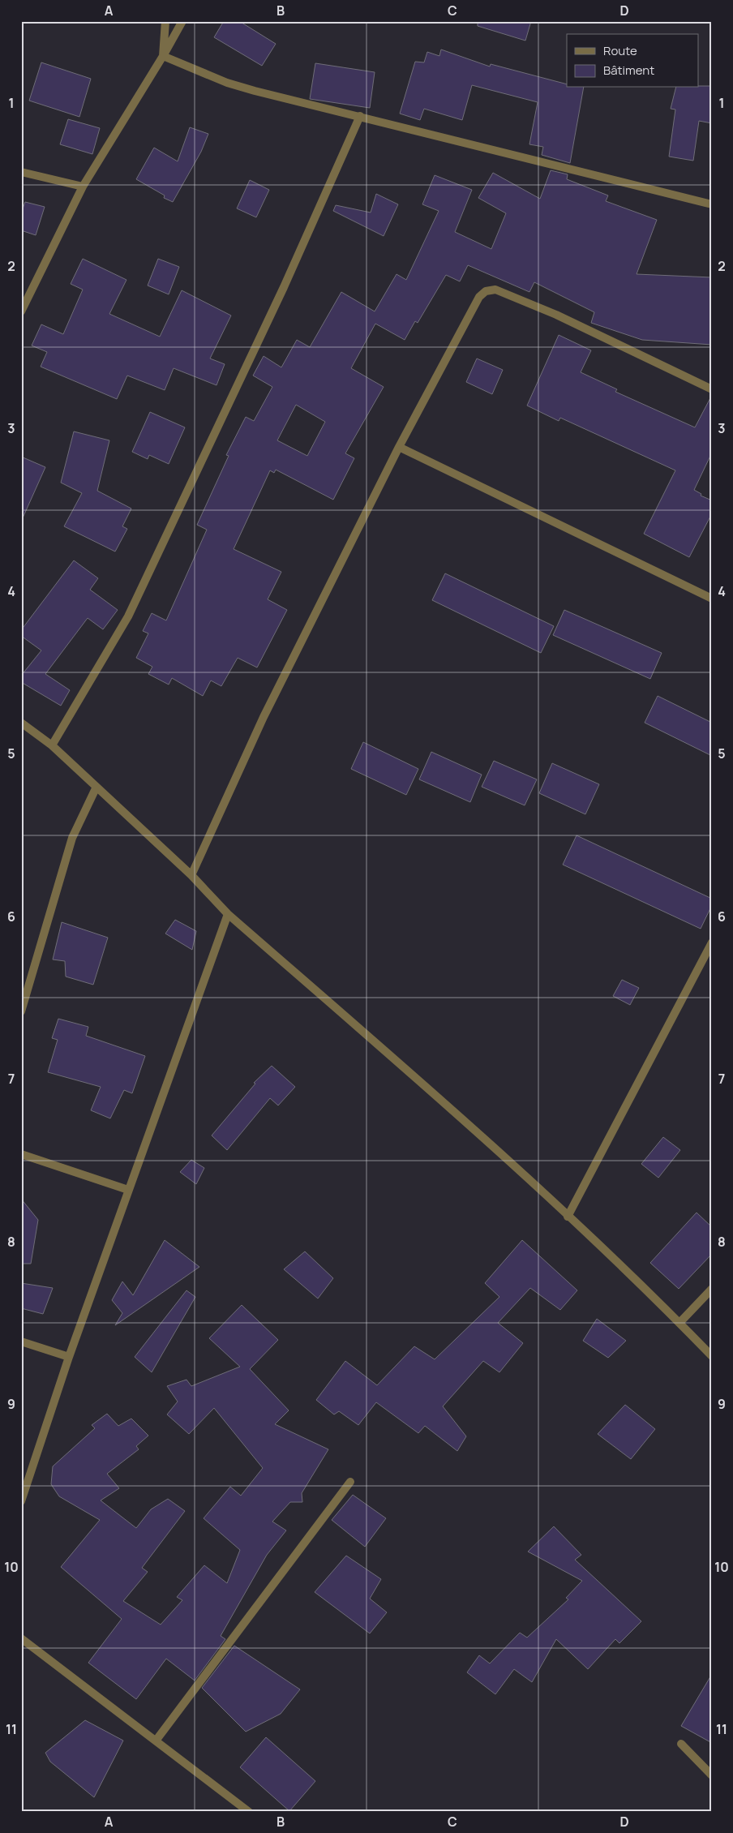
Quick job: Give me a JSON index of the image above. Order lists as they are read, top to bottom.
{
  "legend": ["Route", "Bâtiment"],
  "grid": {
    "columns": [
      "A",
      "B",
      "C",
      "D"
    ],
    "rows": [
      "1",
      "2",
      "3",
      "4",
      "5",
      "6",
      "7",
      "8",
      "9",
      "10",
      "11"
    ]
  }
}
